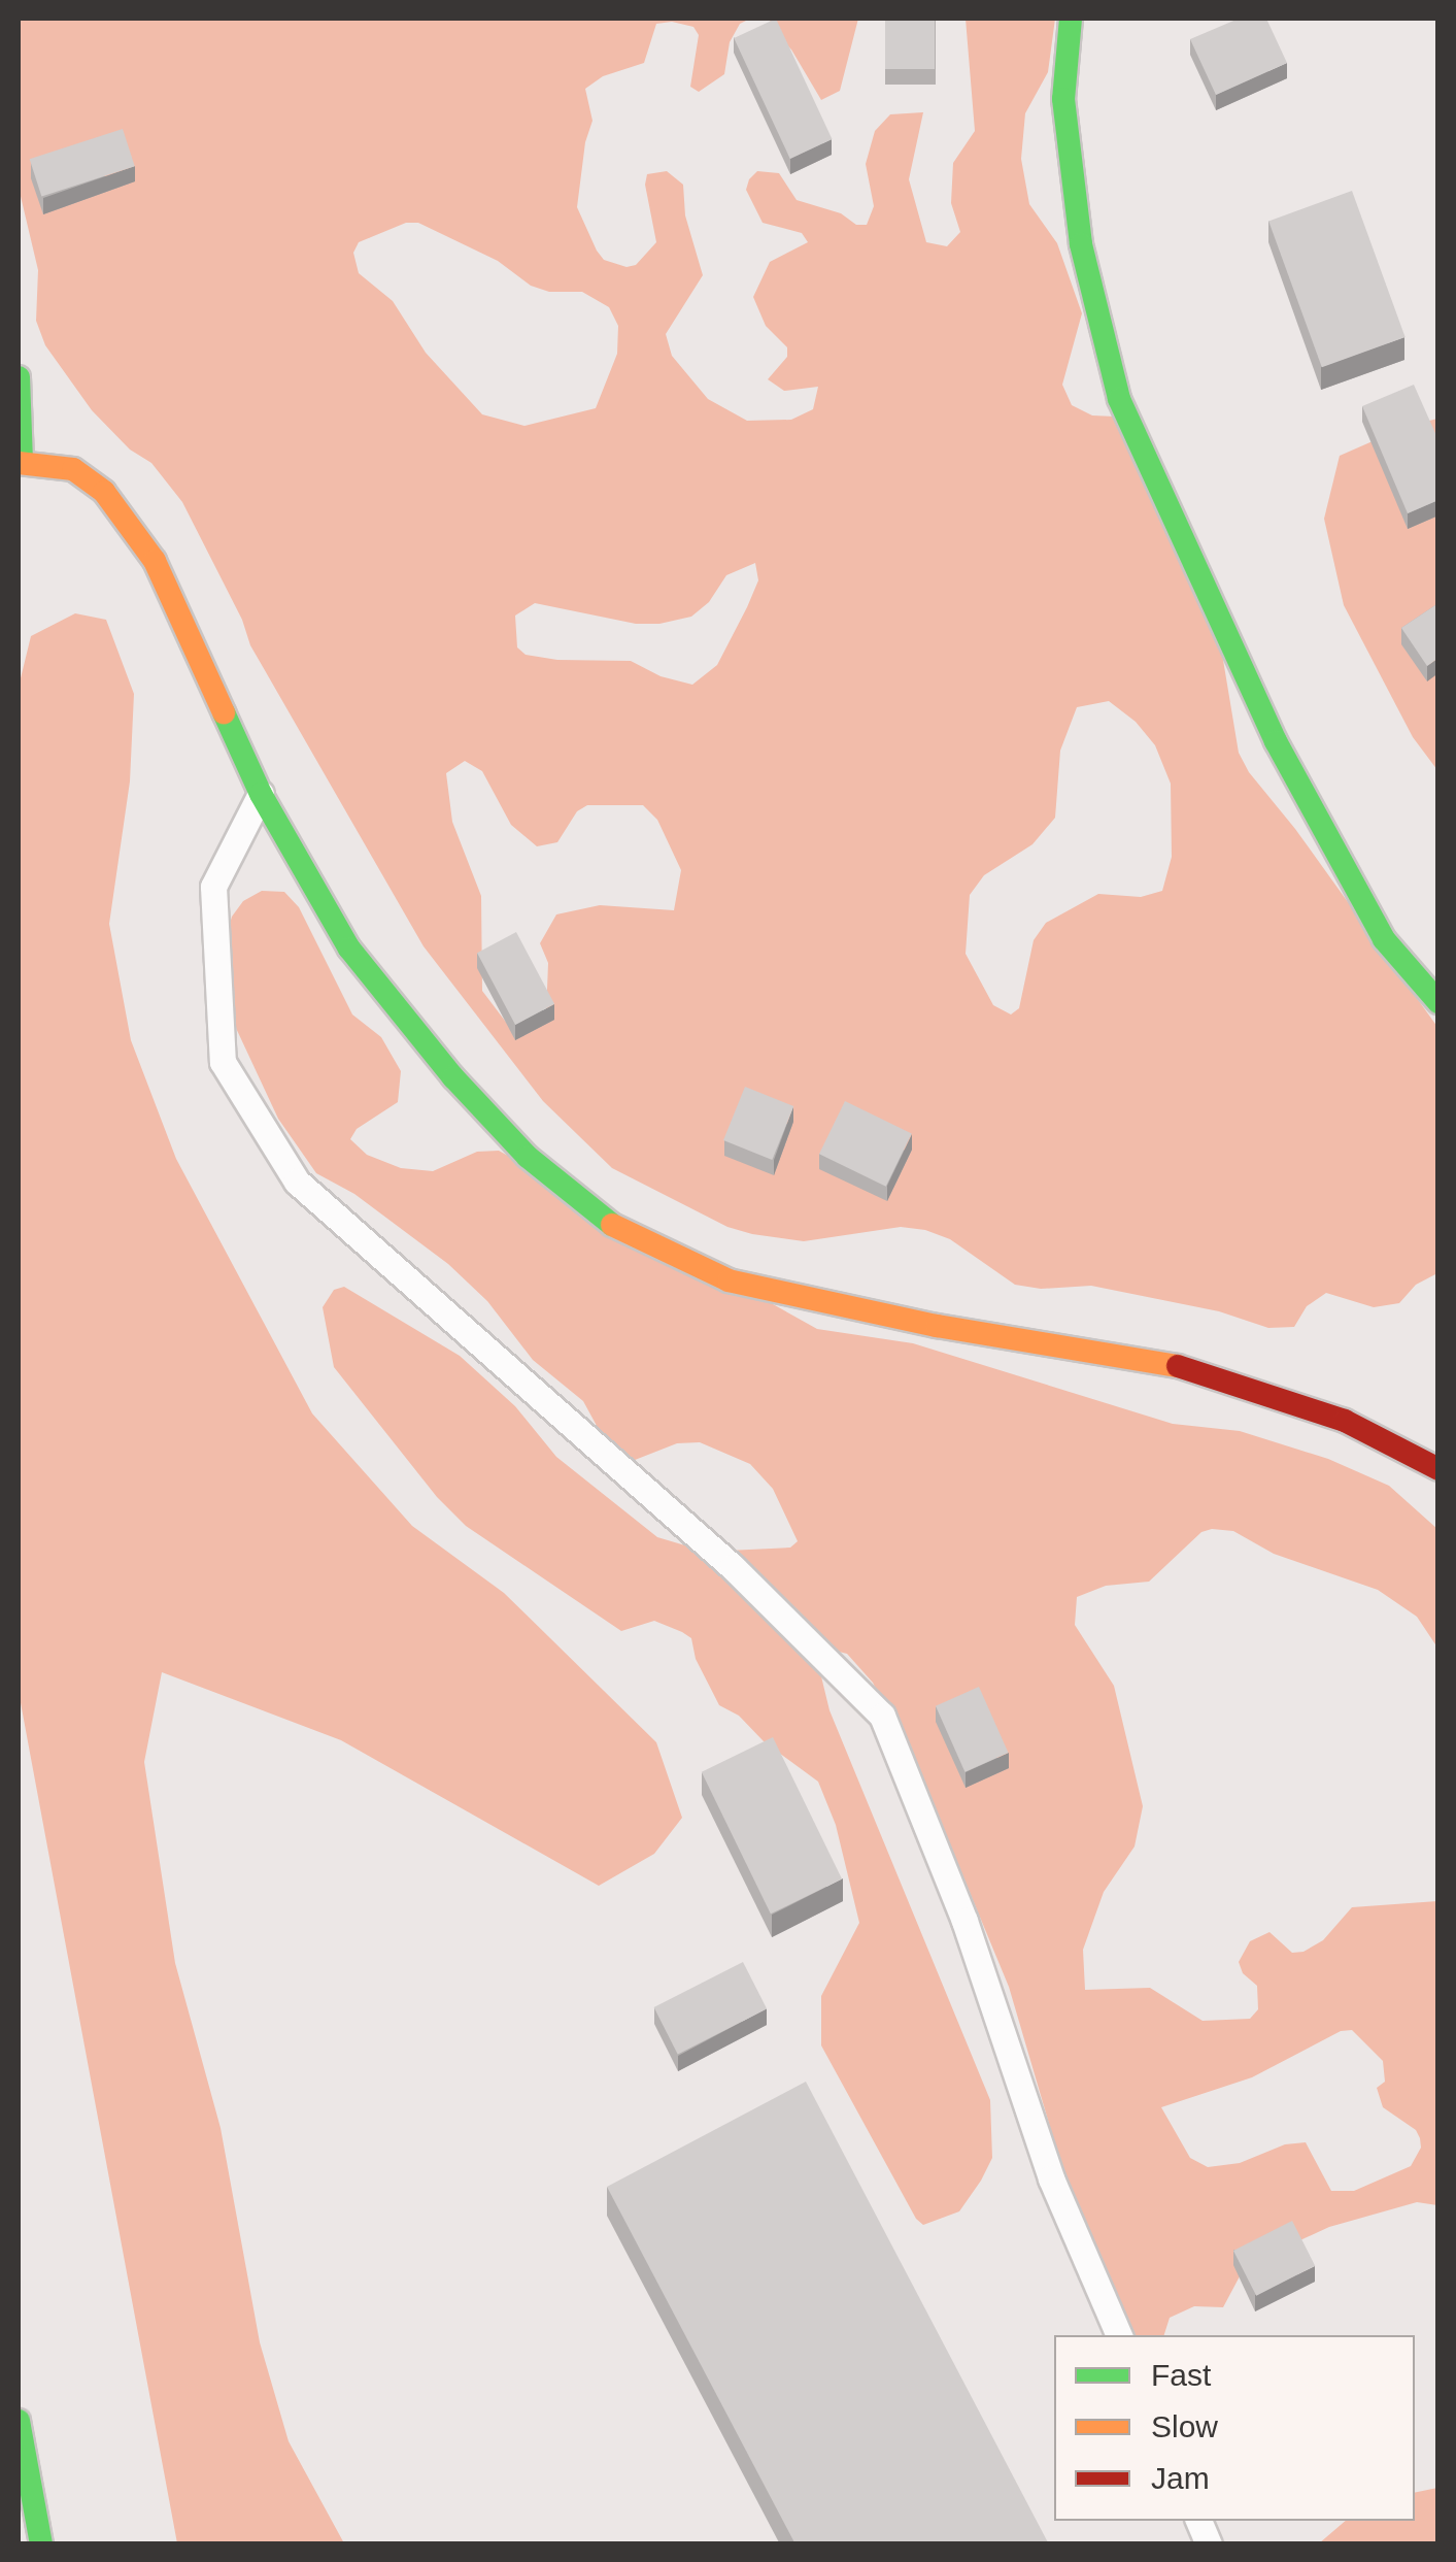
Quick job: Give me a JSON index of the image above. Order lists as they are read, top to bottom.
{
  "legend": ["Fast", "Slow", "Jam"]
}
